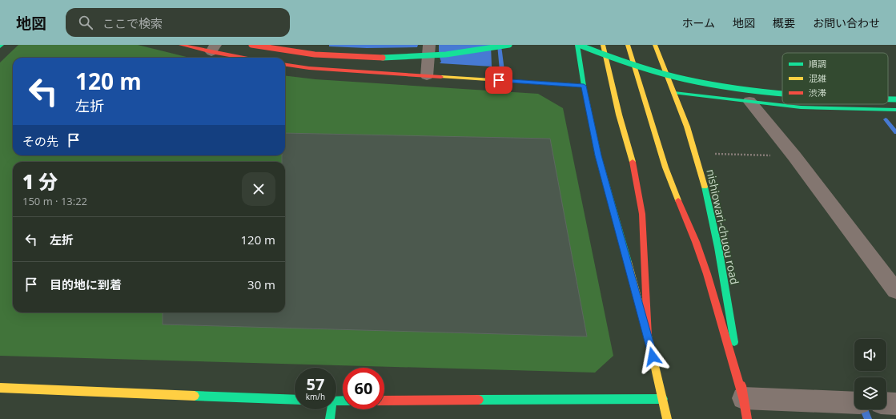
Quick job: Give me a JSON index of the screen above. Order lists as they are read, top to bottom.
{
  "streets": {
    "main road": ["nishiowari-chuou road"]
  },
  "legend": ["順調", "混雑", "渋滞"],
  "page": {
    "header": "地図",
    "search": "ここで検索",
    "nav": [
      "ホーム",
      "地図",
      "概要",
      "お問い合わせ"
    ],
    "turn": ["120 m", "左折"],
    "then": "その先",
    "heading": ["1 分", "150 m · 13:22"],
    "list": [
      {
        "name": "左折",
        "value": "120 m"
      },
      {
        "name": "目的地に到着",
        "value": "30 m"
      }
    ],
    "speed": "57 km/h",
    "limit": "60"
  }
}
